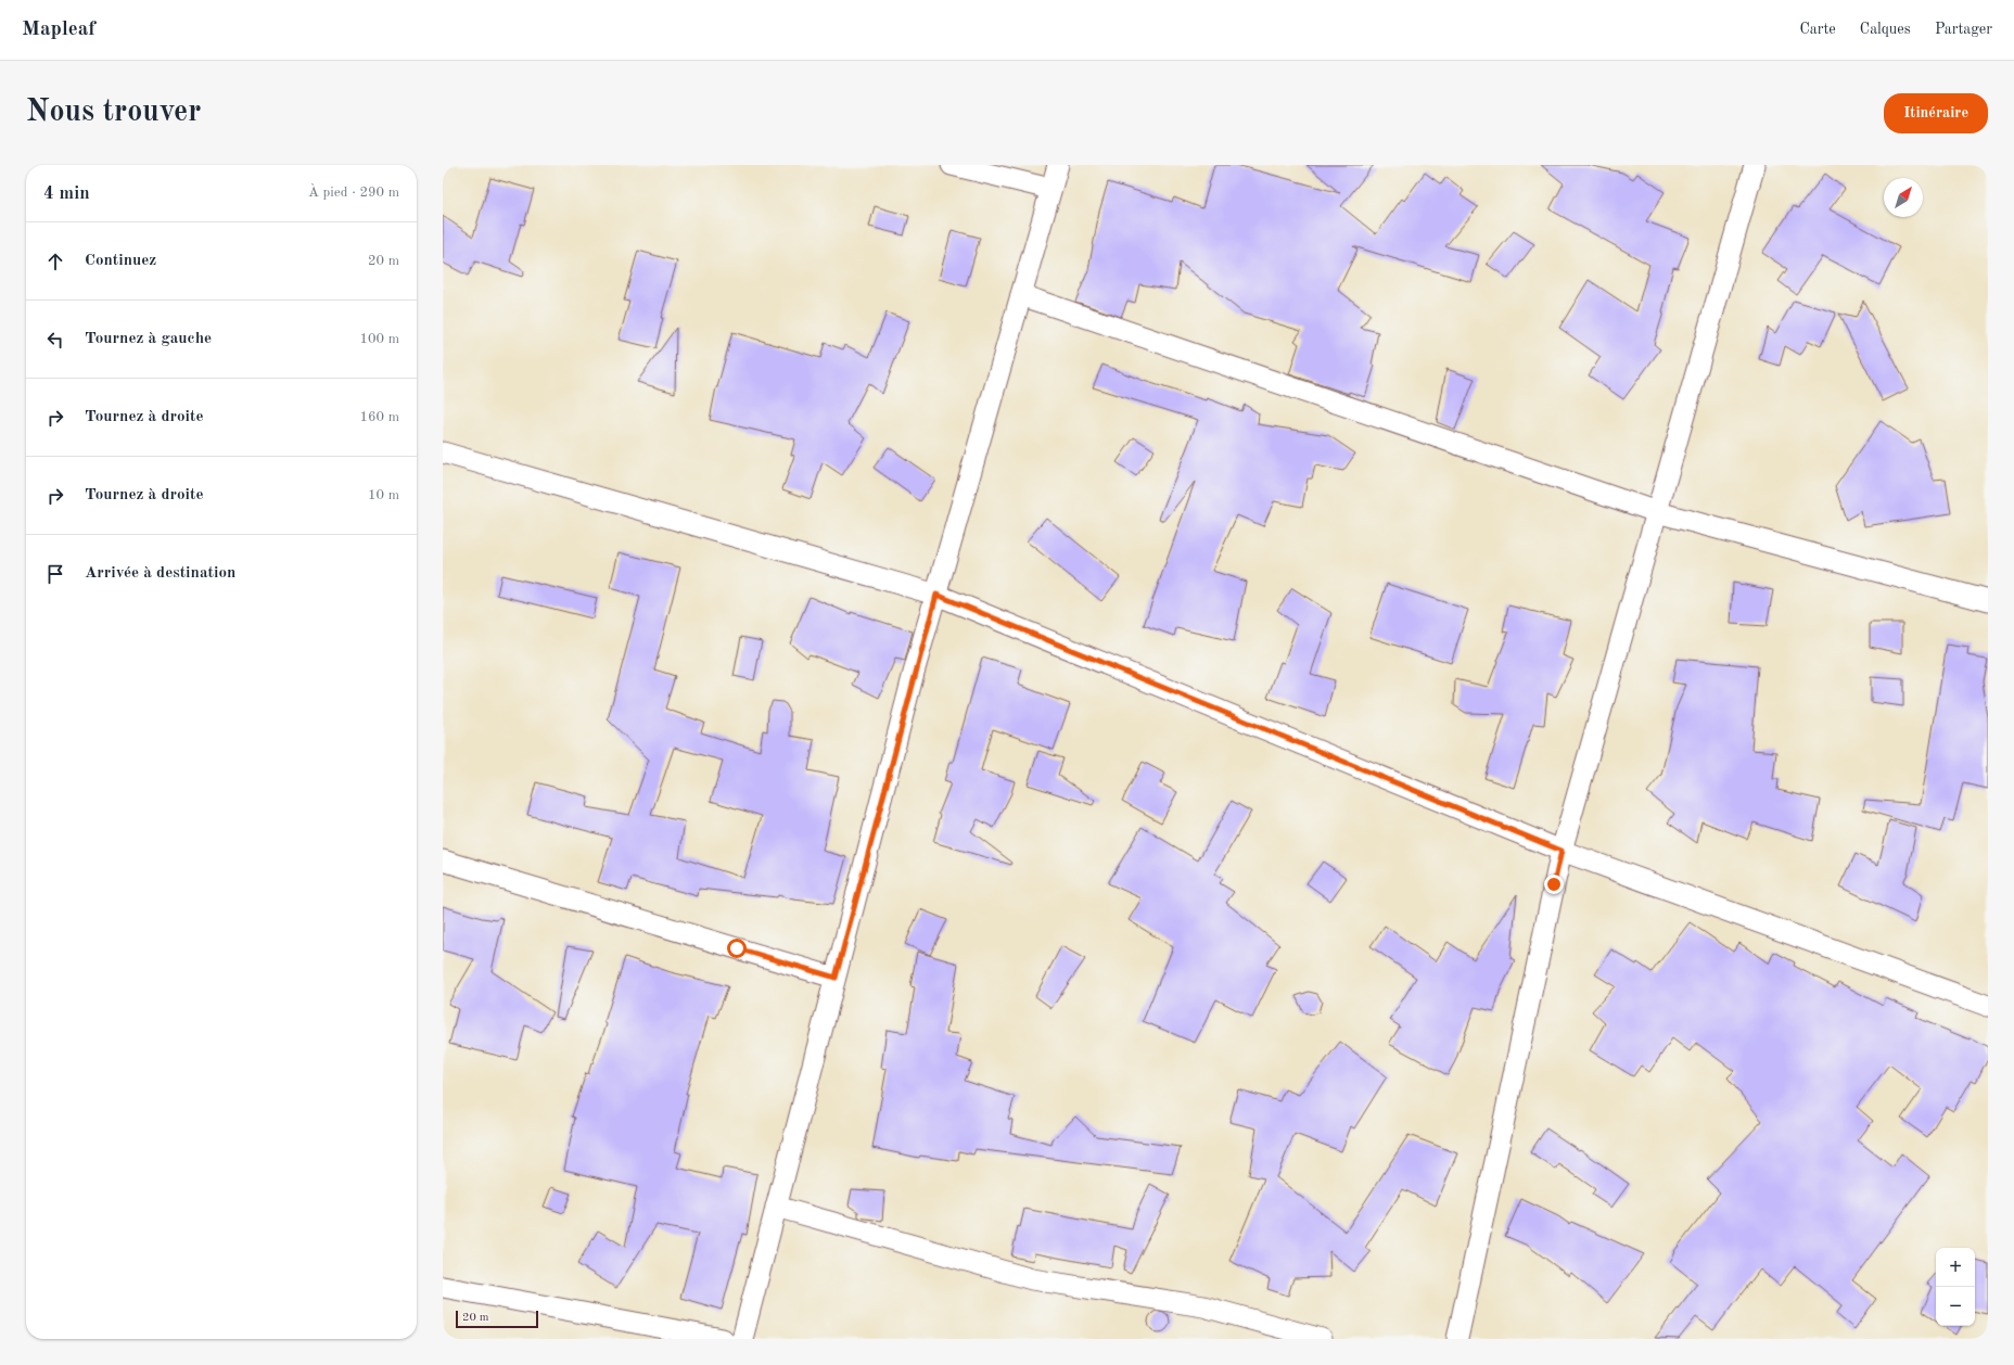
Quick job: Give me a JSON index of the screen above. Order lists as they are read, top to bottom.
{
  "scale_bar": "20 m",
  "north": "top right",
  "page": {
    "header": "Mapleaf",
    "nav": ["Carte", "Calques", "Partager"],
    "buttons": "Itinéraire",
    "title": "Nous trouver",
    "heading": ["4 min", "À pied · 290 m"],
    "list": [
      ["Continuez", "20 m"],
      ["Tournez à gauche", "100 m"],
      ["Tournez à droite", "160 m"],
      ["Tournez à droite", "10 m"],
      "Arrivée à destination"
    ],
    "map_buttons": ["+", "−"],
    "scale": "20 m"
  }
}
